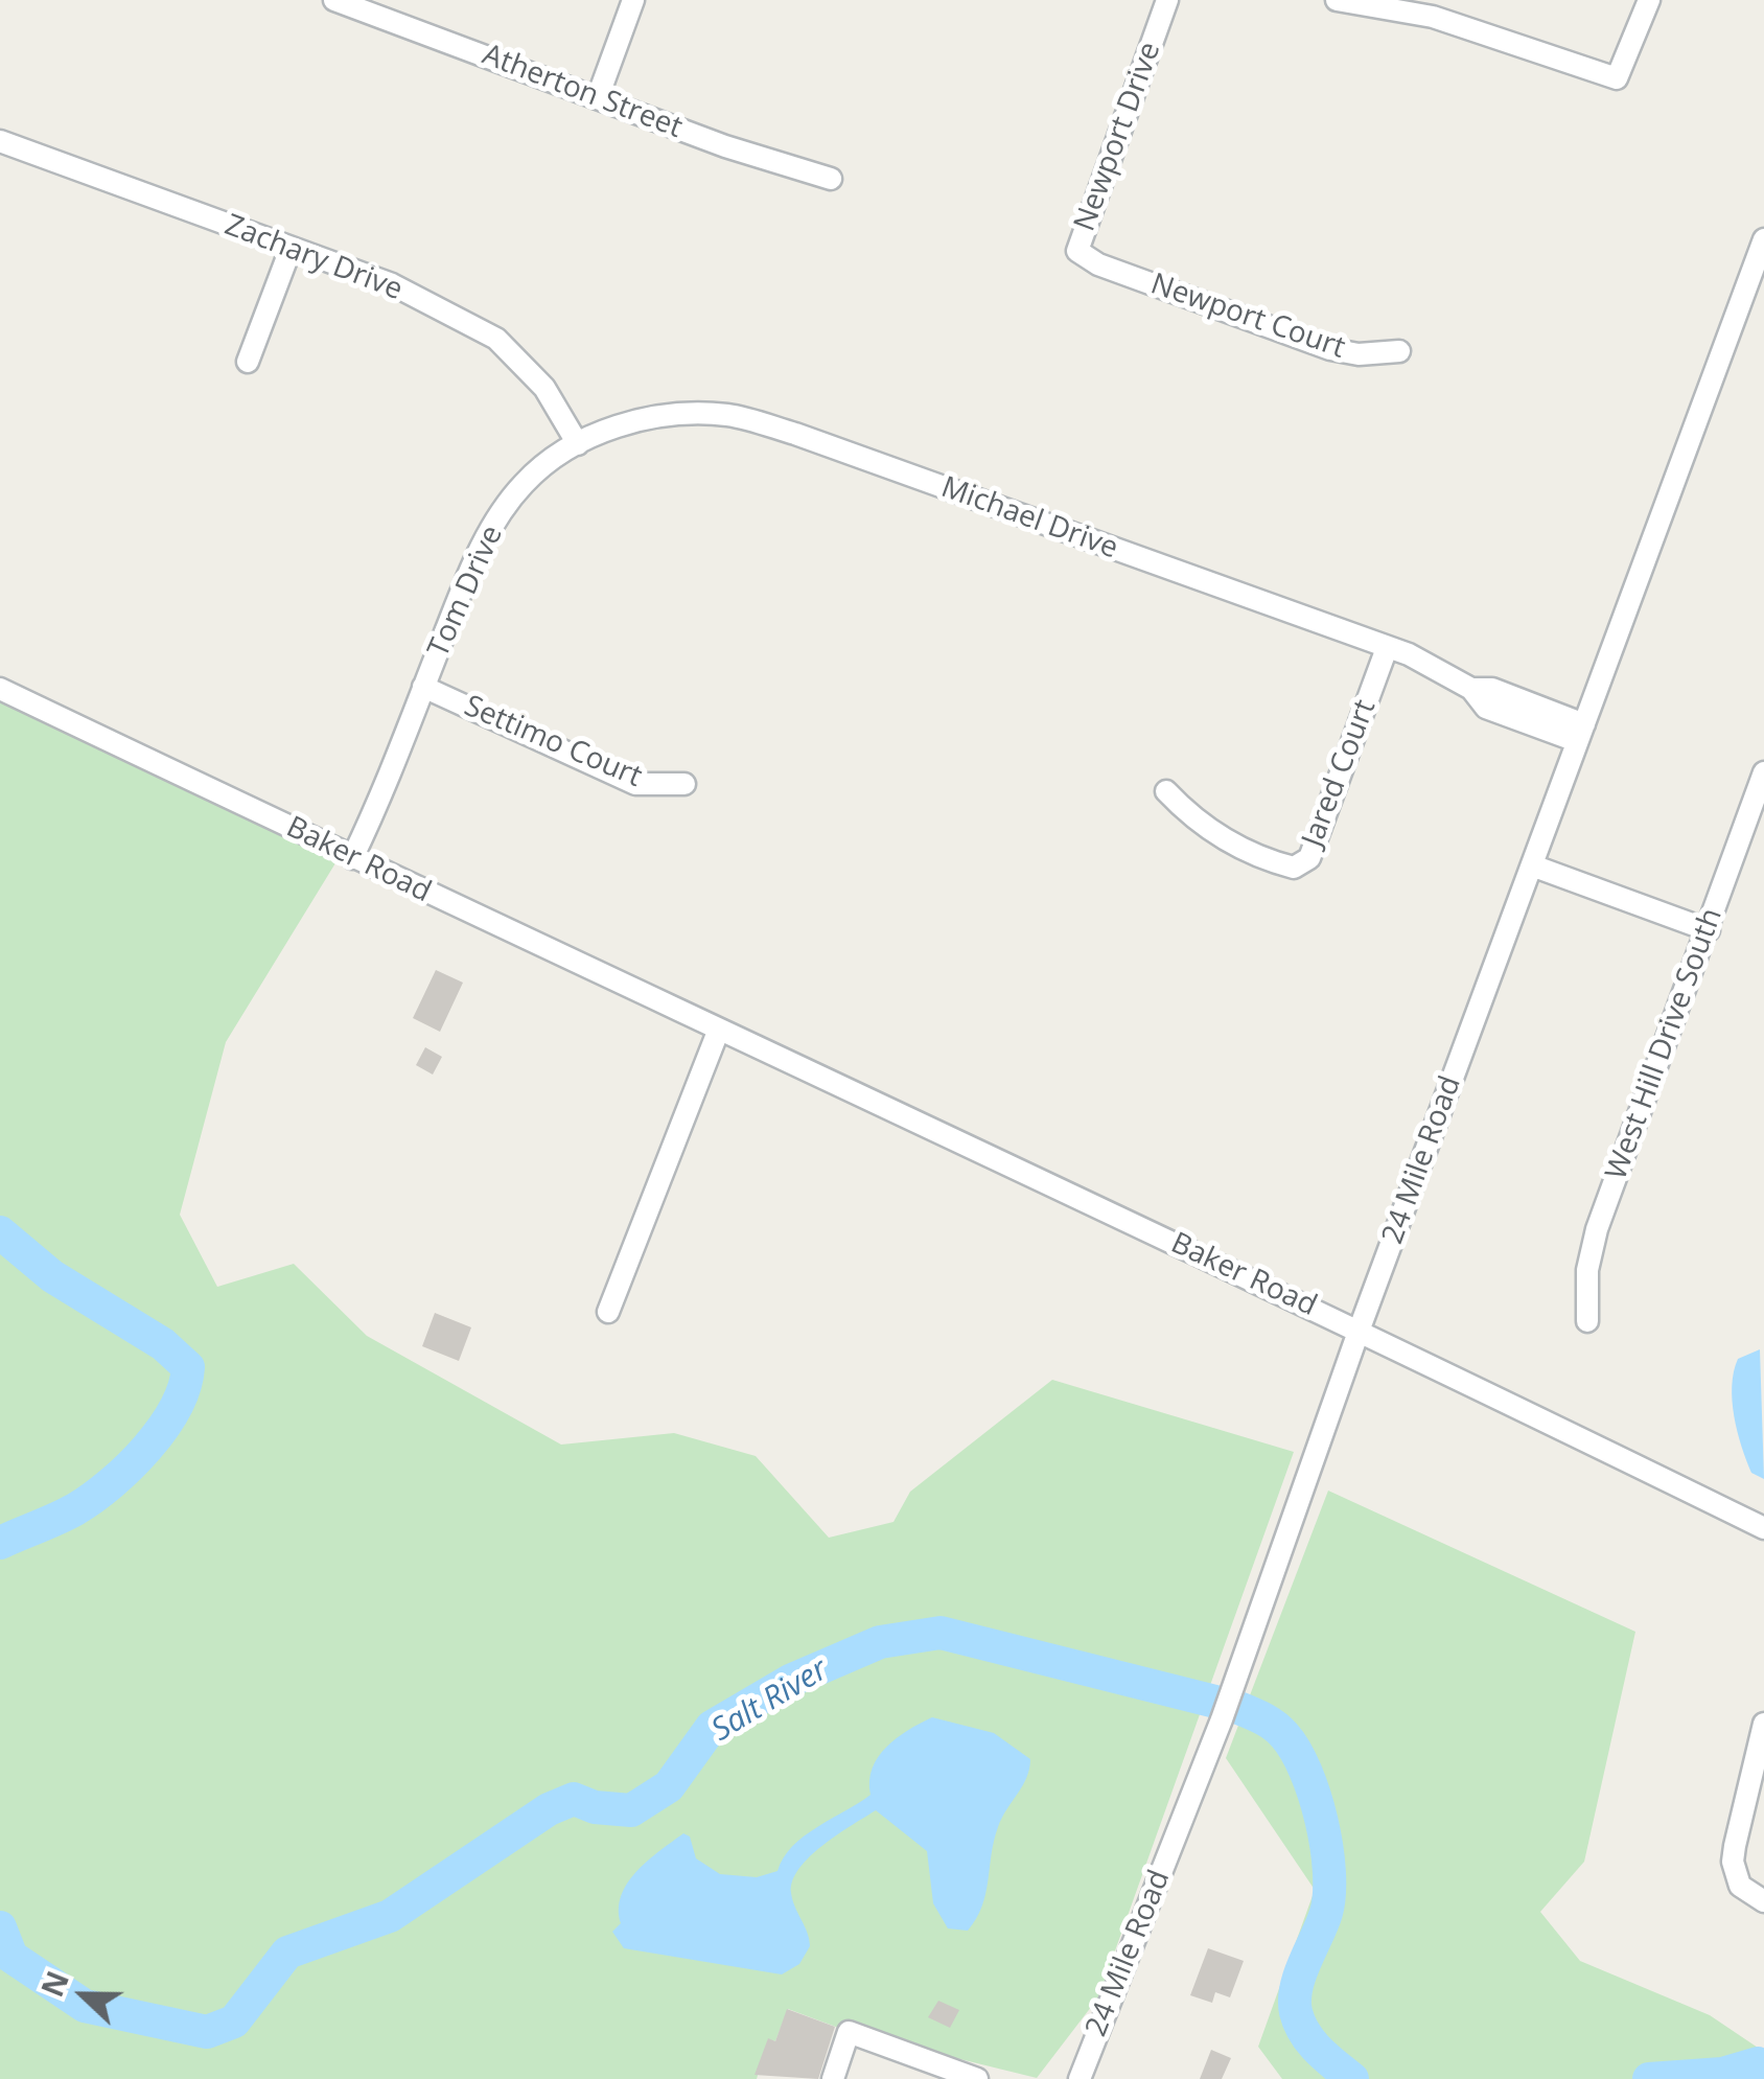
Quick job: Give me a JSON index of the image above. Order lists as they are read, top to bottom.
{
  "streets": {
    "street": [
      "Atherton Street",
      "Newport Drive",
      "Zachary Drive",
      "Newport Court",
      "Michael Drive",
      "Tom Drive",
      "Settimo Court",
      "Jared Court",
      "Baker Road",
      "West Hill Drive South",
      "24 Mile Road"
    ]
  },
  "crossings": [
    ["Newport Drive", "Newport Court"],
    ["Zachary Drive", "Michael Drive"],
    ["Zachary Drive", "Tom Drive"],
    ["Michael Drive", "Tom Drive"],
    ["Michael Drive", "Jared Court"],
    ["Michael Drive", "24 Mile Road"],
    ["Tom Drive", "Settimo Court"],
    ["Tom Drive", "Baker Road"],
    ["Baker Road", "24 Mile Road"]
  ],
  "water": ["Salt River"],
  "north": "left"
}
